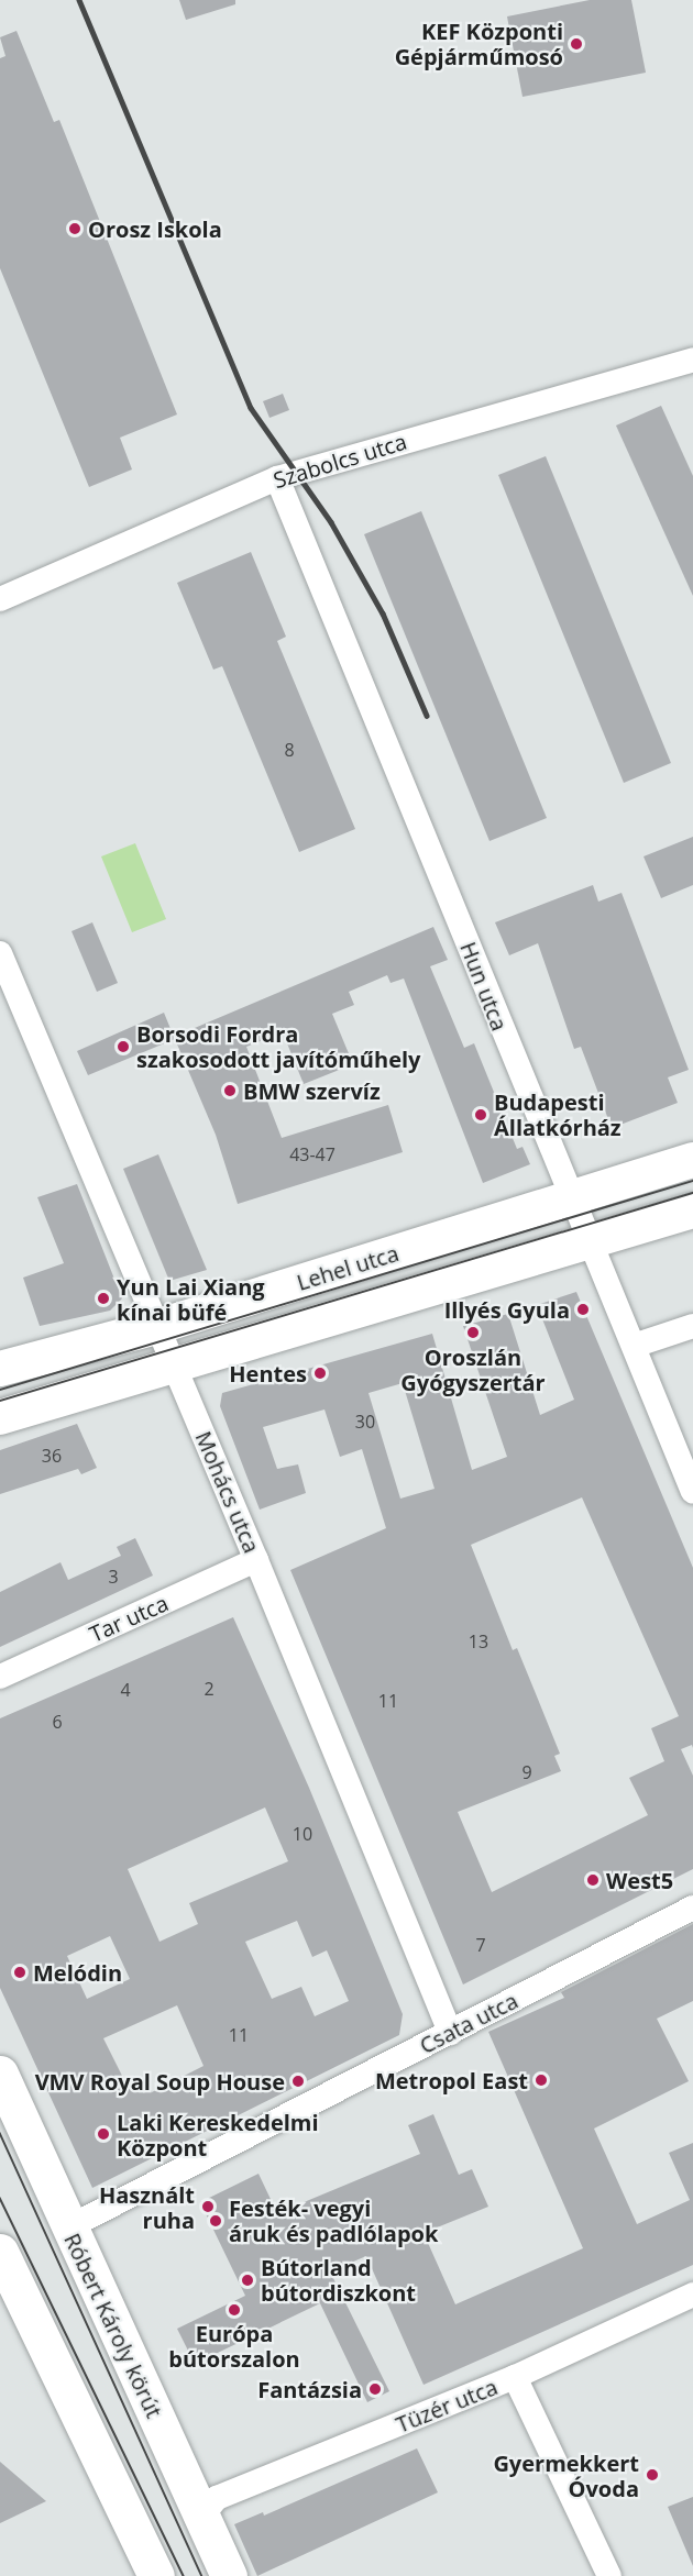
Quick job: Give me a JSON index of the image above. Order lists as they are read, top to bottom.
{
  "streets": {
    "main road": ["Lehel utca", "Róbert Károly körút"],
    "street": [
      "Szabolcs utca",
      "Hun utca",
      "Mohács utca",
      "Tar utca",
      "Csata utca",
      "Tüzér utca"
    ]
  },
  "crossings": [
    ["Szabolcs utca", "Hun utca"],
    ["Hun utca", "Lehel utca"],
    ["Lehel utca", "Mohács utca"],
    ["Mohács utca", "Tar utca"],
    ["Mohács utca", "Csata utca"],
    ["Csata utca", "Róbert Károly körút"],
    ["Róbert Károly körút", "Tüzér utca"]
  ],
  "places": [
    "KEF Központi Gépjárműmosó",
    "Orosz Iskola",
    "Borsodi Fordra szakosodott javítóműhely",
    "BMW szervíz",
    "Budapesti Állatkórház",
    "Yun Lai Xiang kínai büfé",
    "Illyés Gyula",
    "Oroszlán Gyógyszertár",
    "Hentes",
    "West5",
    "Melódin",
    "Metropol East",
    "VMV Royal Soup House",
    "Laki Kereskedelmi Központ",
    "Használt ruha",
    "Festék- vegyi áruk és padlólapok",
    "Bútorland bútordiszkont",
    "Európa bútorszalon",
    "Fantázsia",
    "Gyermekkert Óvoda"
  ],
  "house_numbers": [
    "8",
    "43-47",
    "30",
    "36",
    "3",
    "13",
    "2",
    "4",
    "11",
    "6",
    "9",
    "10",
    "7",
    "11"
  ]
}
